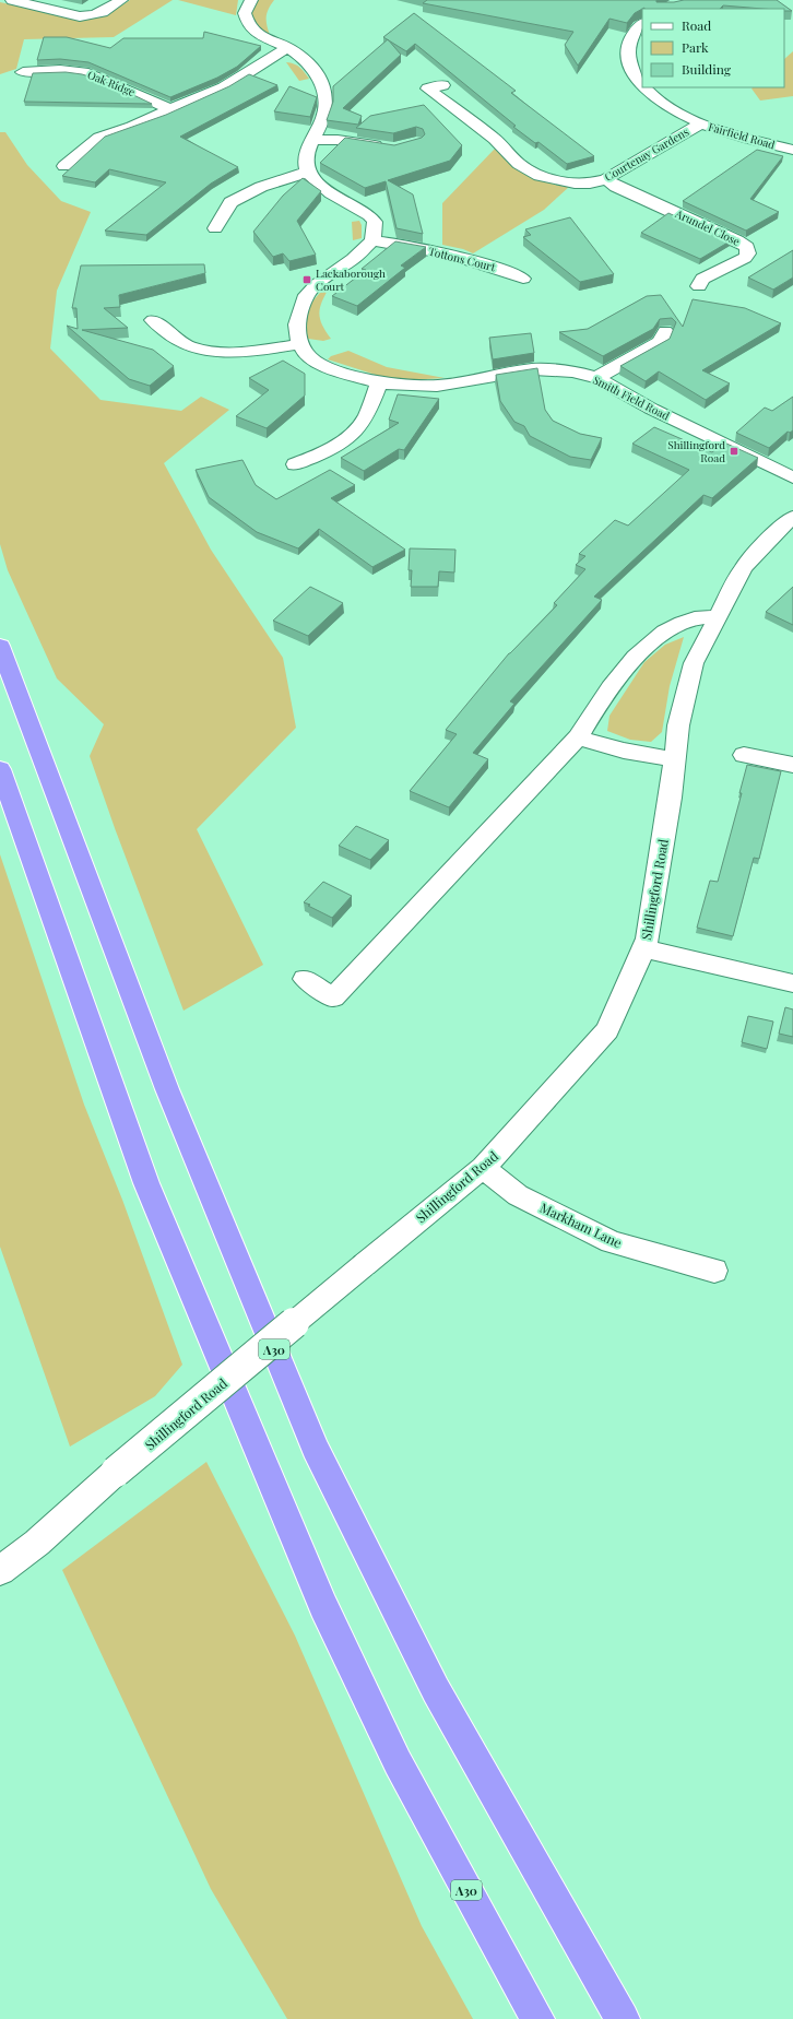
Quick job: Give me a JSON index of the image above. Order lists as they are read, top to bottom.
{
  "streets": {
    "highway": ["A30"],
    "street": [
      "Oak Ridge",
      "Fairfield Road",
      "Courtenay Gardens",
      "Arundel Close",
      "Tottons Court",
      "Smith Field Road",
      "Shillingford Road",
      "Markham Lane"
    ]
  },
  "crossings": [
    ["Fairfield Road", "Courtenay Gardens"],
    ["Courtenay Gardens", "Arundel Close"],
    ["Shillingford Road", "Markham Lane"]
  ],
  "places": {
    "transit": ["Lackaborough Court", "Shillingford Road"]
  },
  "legend": ["Road", "Park", "Building"]
}
